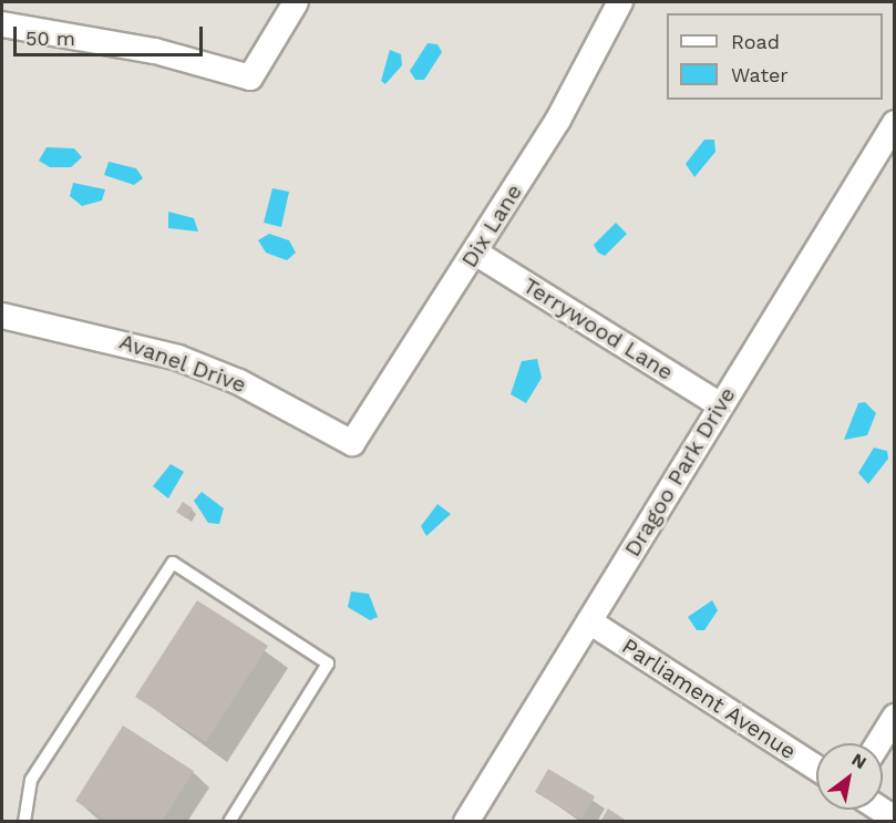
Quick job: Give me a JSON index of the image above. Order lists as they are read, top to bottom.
{
  "streets": {
    "street": [
      "Dix Lane",
      "Terrywood Lane",
      "Avanel Drive",
      "Dragoo Park Drive",
      "Parliament Avenue"
    ]
  },
  "crossings": [
    ["Dix Lane", "Terrywood Lane"],
    ["Dix Lane", "Avanel Drive"],
    ["Terrywood Lane", "Dragoo Park Drive"],
    ["Dragoo Park Drive", "Parliament Avenue"]
  ],
  "legend": ["Road", "Water"],
  "scale_bar": "50 m",
  "north": "top right"
}
